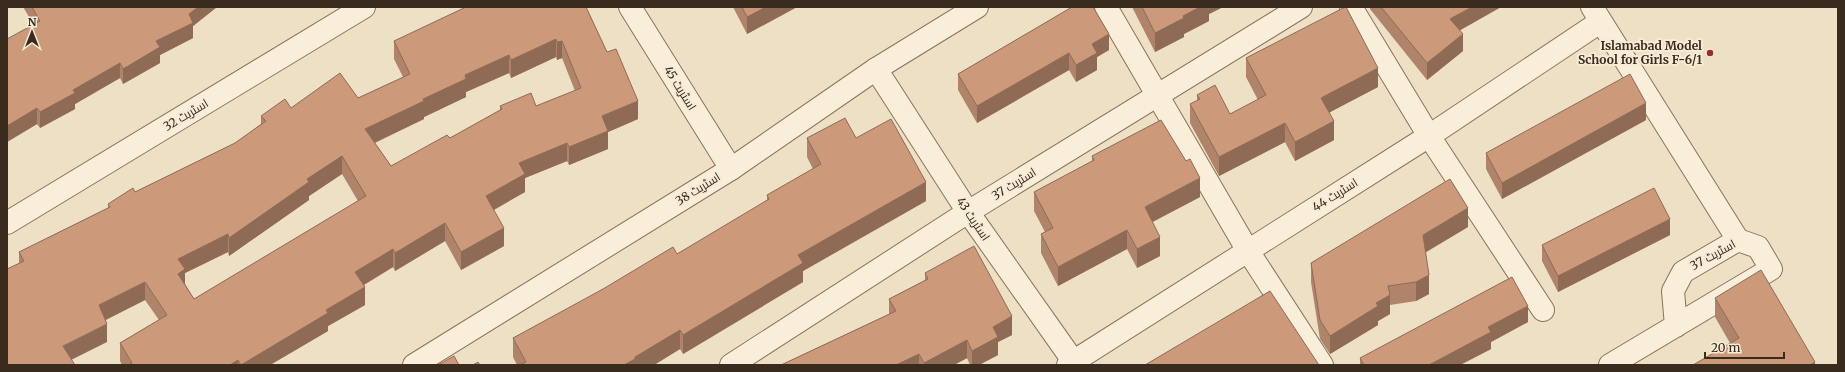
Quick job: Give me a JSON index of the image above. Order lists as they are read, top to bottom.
{
  "streets": {
    "street": [
      "اسٹریٹ 45",
      "اسٹریٹ 32",
      "اسٹریٹ 37",
      "اسٹریٹ 38",
      "اسٹریٹ 44",
      "اسٹریٹ 43"
    ]
  },
  "crossings": [
    ["اسٹریٹ 45", "اسٹریٹ 38"],
    ["اسٹریٹ 37", "اسٹریٹ 43"],
    ["اسٹریٹ 38", "اسٹریٹ 43"],
    ["اسٹریٹ 44", "اسٹریٹ 43"]
  ],
  "places": ["Islamabad Model School for Girls F-6/1"],
  "scale_bar": "20 m",
  "north": "top"
}
